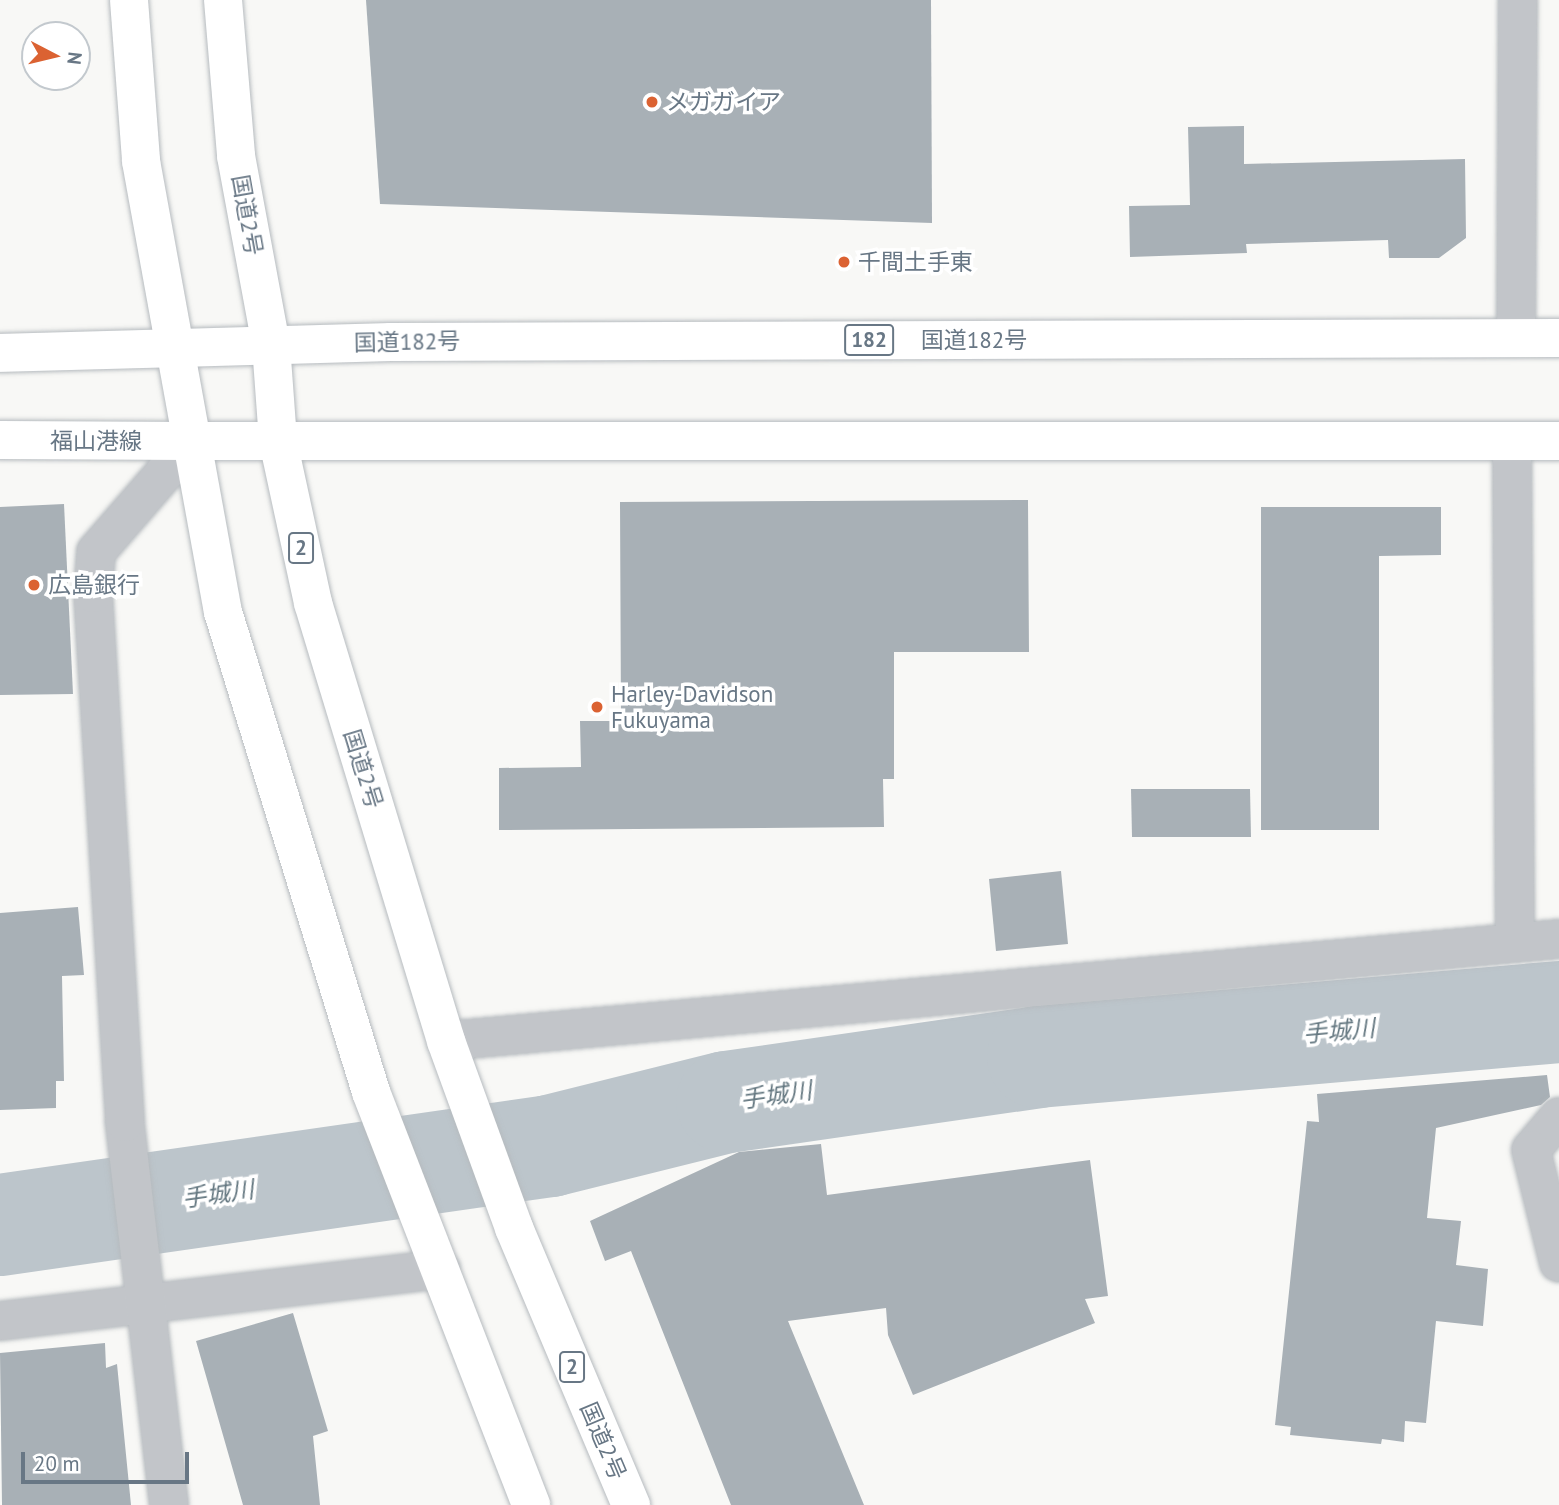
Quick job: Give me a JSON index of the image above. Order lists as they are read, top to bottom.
{
  "streets": {
    "main road": [
      "国道2号",
      "182",
      "国道182号",
      "福山港線",
      "2"
    ]
  },
  "crossings": [
    ["国道2号", "国道182号"]
  ],
  "water": ["手城川"],
  "places": [
    "メガガイア",
    "千間土手東",
    "広島銀行",
    "Harley-Davidson Fukuyama"
  ],
  "scale_bar": "20 m",
  "north": "right"
}
